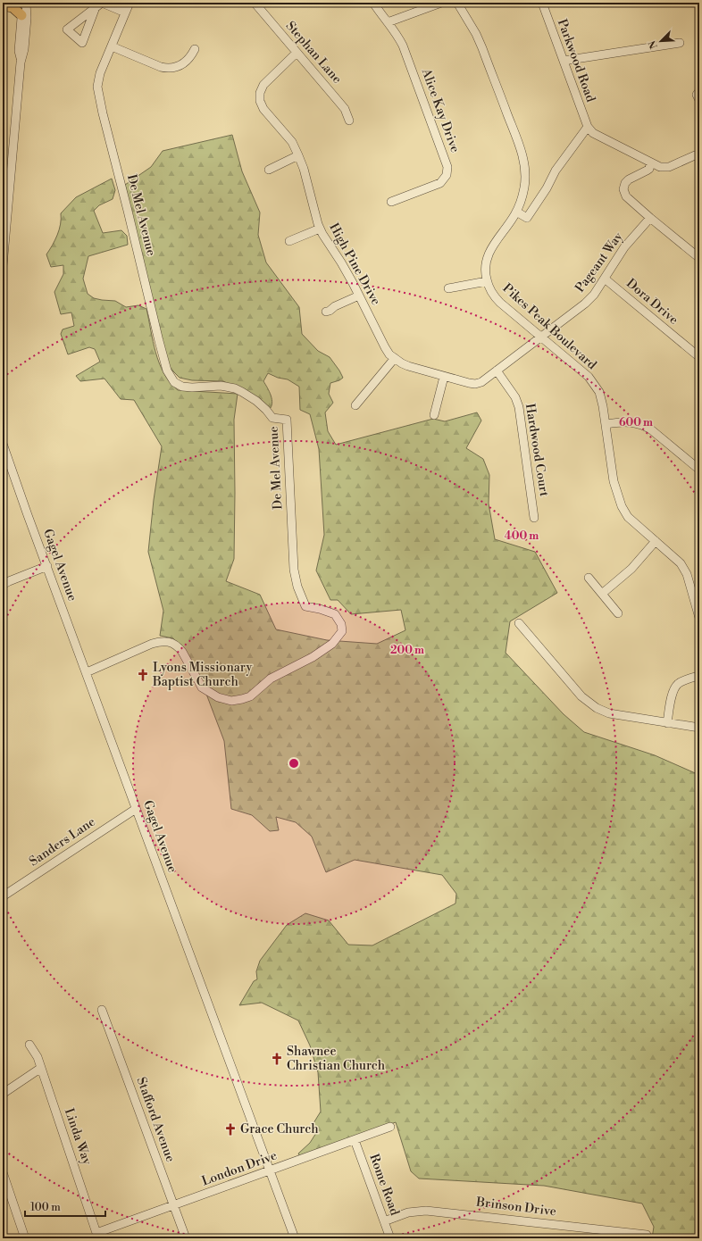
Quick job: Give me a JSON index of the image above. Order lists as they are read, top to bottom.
{
  "streets": {
    "street": [
      "Stephan Lane",
      "Parkwood Road",
      "Alice Kay Drive",
      "De Mel Avenue",
      "Pageant Way",
      "High Pine Drive",
      "Dora Drive",
      "Pikes Peak Boulevard",
      "Hardwood Court",
      "Gagel Avenue",
      "Sanders Lane",
      "Stafford Avenue",
      "Linda Way",
      "London Drive",
      "Rome Road",
      "Brinson Drive"
    ]
  },
  "crossings": [
    ["Stephan Lane", "High Pine Drive"],
    ["De Mel Avenue", "Gagel Avenue"],
    ["Pageant Way", "High Pine Drive"],
    ["Pageant Way", "Dora Drive"],
    ["Pageant Way", "Pikes Peak Boulevard"],
    ["Pageant Way", "Hardwood Court"],
    ["High Pine Drive", "Hardwood Court"],
    ["Gagel Avenue", "Sanders Lane"],
    ["Gagel Avenue", "London Drive"],
    ["Stafford Avenue", "London Drive"],
    ["Linda Way", "London Drive"],
    ["London Drive", "Rome Road"],
    ["Rome Road", "Brinson Drive"]
  ],
  "places": {
    "church": ["Lyons Missionary Baptist Church", "Shawnee Christian Church", "Grace Church"]
  },
  "scale_bar": "100 m",
  "north": "bottom left",
  "rings": ["600 m", "400 m", "200 m"]
}
